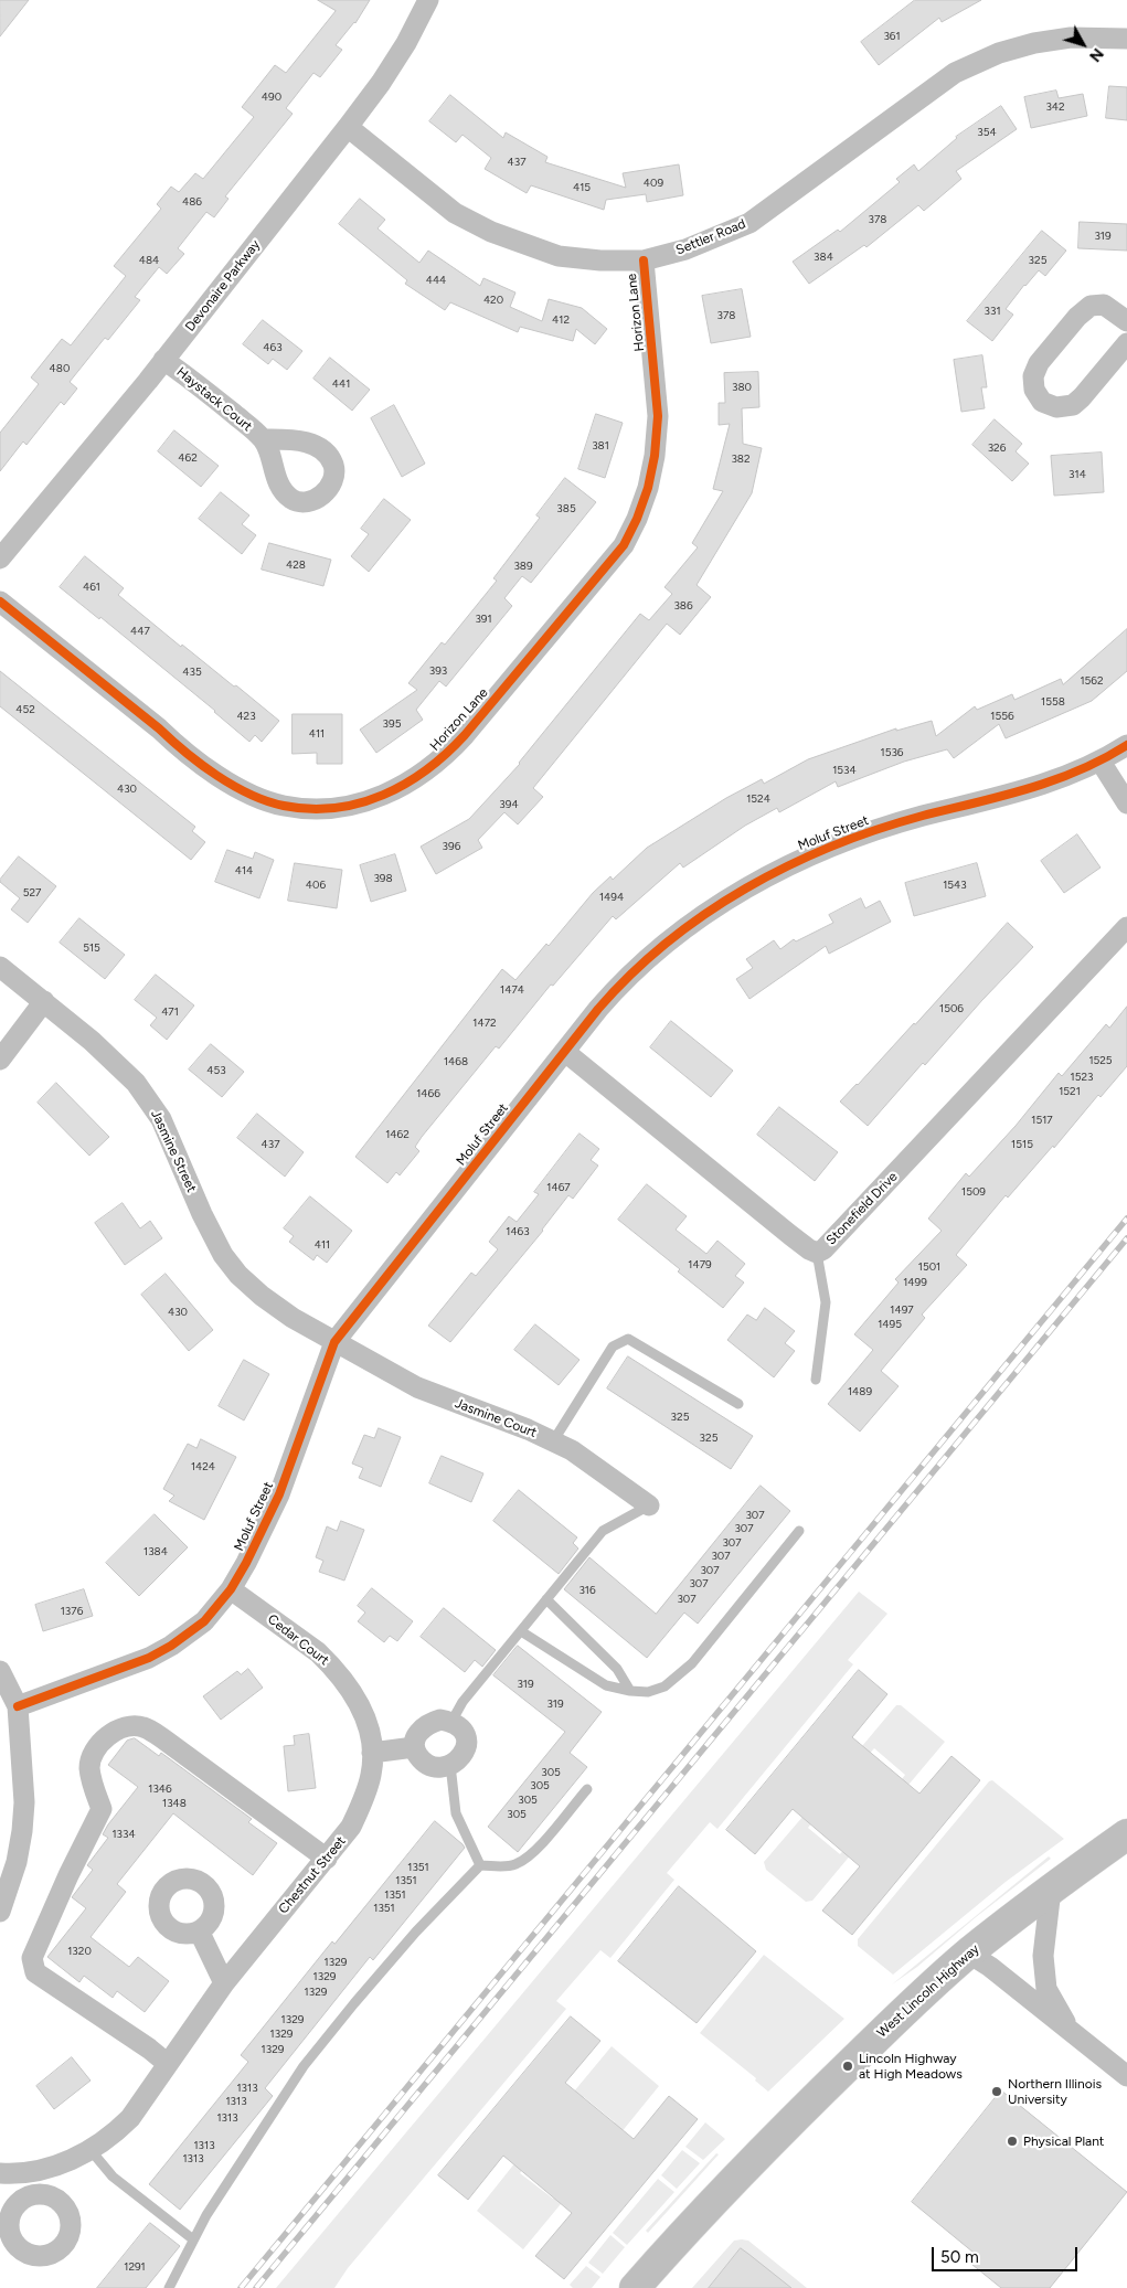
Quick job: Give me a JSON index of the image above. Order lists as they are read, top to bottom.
{
  "streets": {
    "main road": ["West Lincoln Highway"],
    "street": [
      "Settler Road",
      "Devonaire Parkway",
      "Horizon Lane",
      "Haystack Court",
      "Moluf Street",
      "Jasmine Street",
      "Stonefield Drive",
      "Jasmine Court",
      "Cedar Court",
      "Chestnut Street"
    ]
  },
  "crossings": [
    ["Settler Road", "Devonaire Parkway"],
    ["Settler Road", "Horizon Lane"],
    ["Devonaire Parkway", "Haystack Court"],
    ["Moluf Street", "Jasmine Street"],
    ["Moluf Street", "Stonefield Drive"],
    ["Moluf Street", "Jasmine Court"],
    ["Moluf Street", "Cedar Court"],
    ["Jasmine Street", "Jasmine Court"],
    ["Cedar Court", "Chestnut Street"]
  ],
  "places": ["Lincoln Highway at High Meadows", "Northern Illinois University", "Physical Plant"],
  "house_numbers": [
    "361",
    "490",
    "342",
    "354",
    "437",
    "409",
    "415",
    "486",
    "378",
    "319",
    "384",
    "484",
    "325",
    "444",
    "420",
    "331",
    "378",
    "412",
    "463",
    "480",
    "441",
    "380",
    "381",
    "326",
    "462",
    "382",
    "314",
    "385",
    "428",
    "389",
    "461",
    "386",
    "391",
    "447",
    "393",
    "435",
    "1562",
    "1558",
    "452",
    "423",
    "1556",
    "395",
    "411",
    "1536",
    "1534",
    "430",
    "1524",
    "394",
    "396",
    "414",
    "398",
    "406",
    "1543",
    "527",
    "1494",
    "515",
    "1474",
    "1506",
    "471",
    "1472",
    "1525",
    "1468",
    "453",
    "1523",
    "1521",
    "1466",
    "1517",
    "1462",
    "437",
    "1515",
    "1467",
    "1509",
    "1463",
    "411",
    "1479",
    "1501",
    "1499",
    "1497",
    "430",
    "1495",
    "1489",
    "325",
    "325",
    "1424",
    "307",
    "307",
    "307",
    "1384",
    "307",
    "307",
    "307",
    "316",
    "307",
    "1376",
    "319",
    "319",
    "305",
    "305",
    "1346",
    "305",
    "1348",
    "305",
    "1334",
    "1351",
    "1351",
    "1351",
    "1351",
    "1320",
    "1329",
    "1329",
    "1329",
    "1329",
    "1329",
    "1329",
    "1313",
    "1313",
    "1313",
    "1313",
    "1313",
    "1291"
  ],
  "scale_bar": "50 m",
  "north": "bottom right"
}
